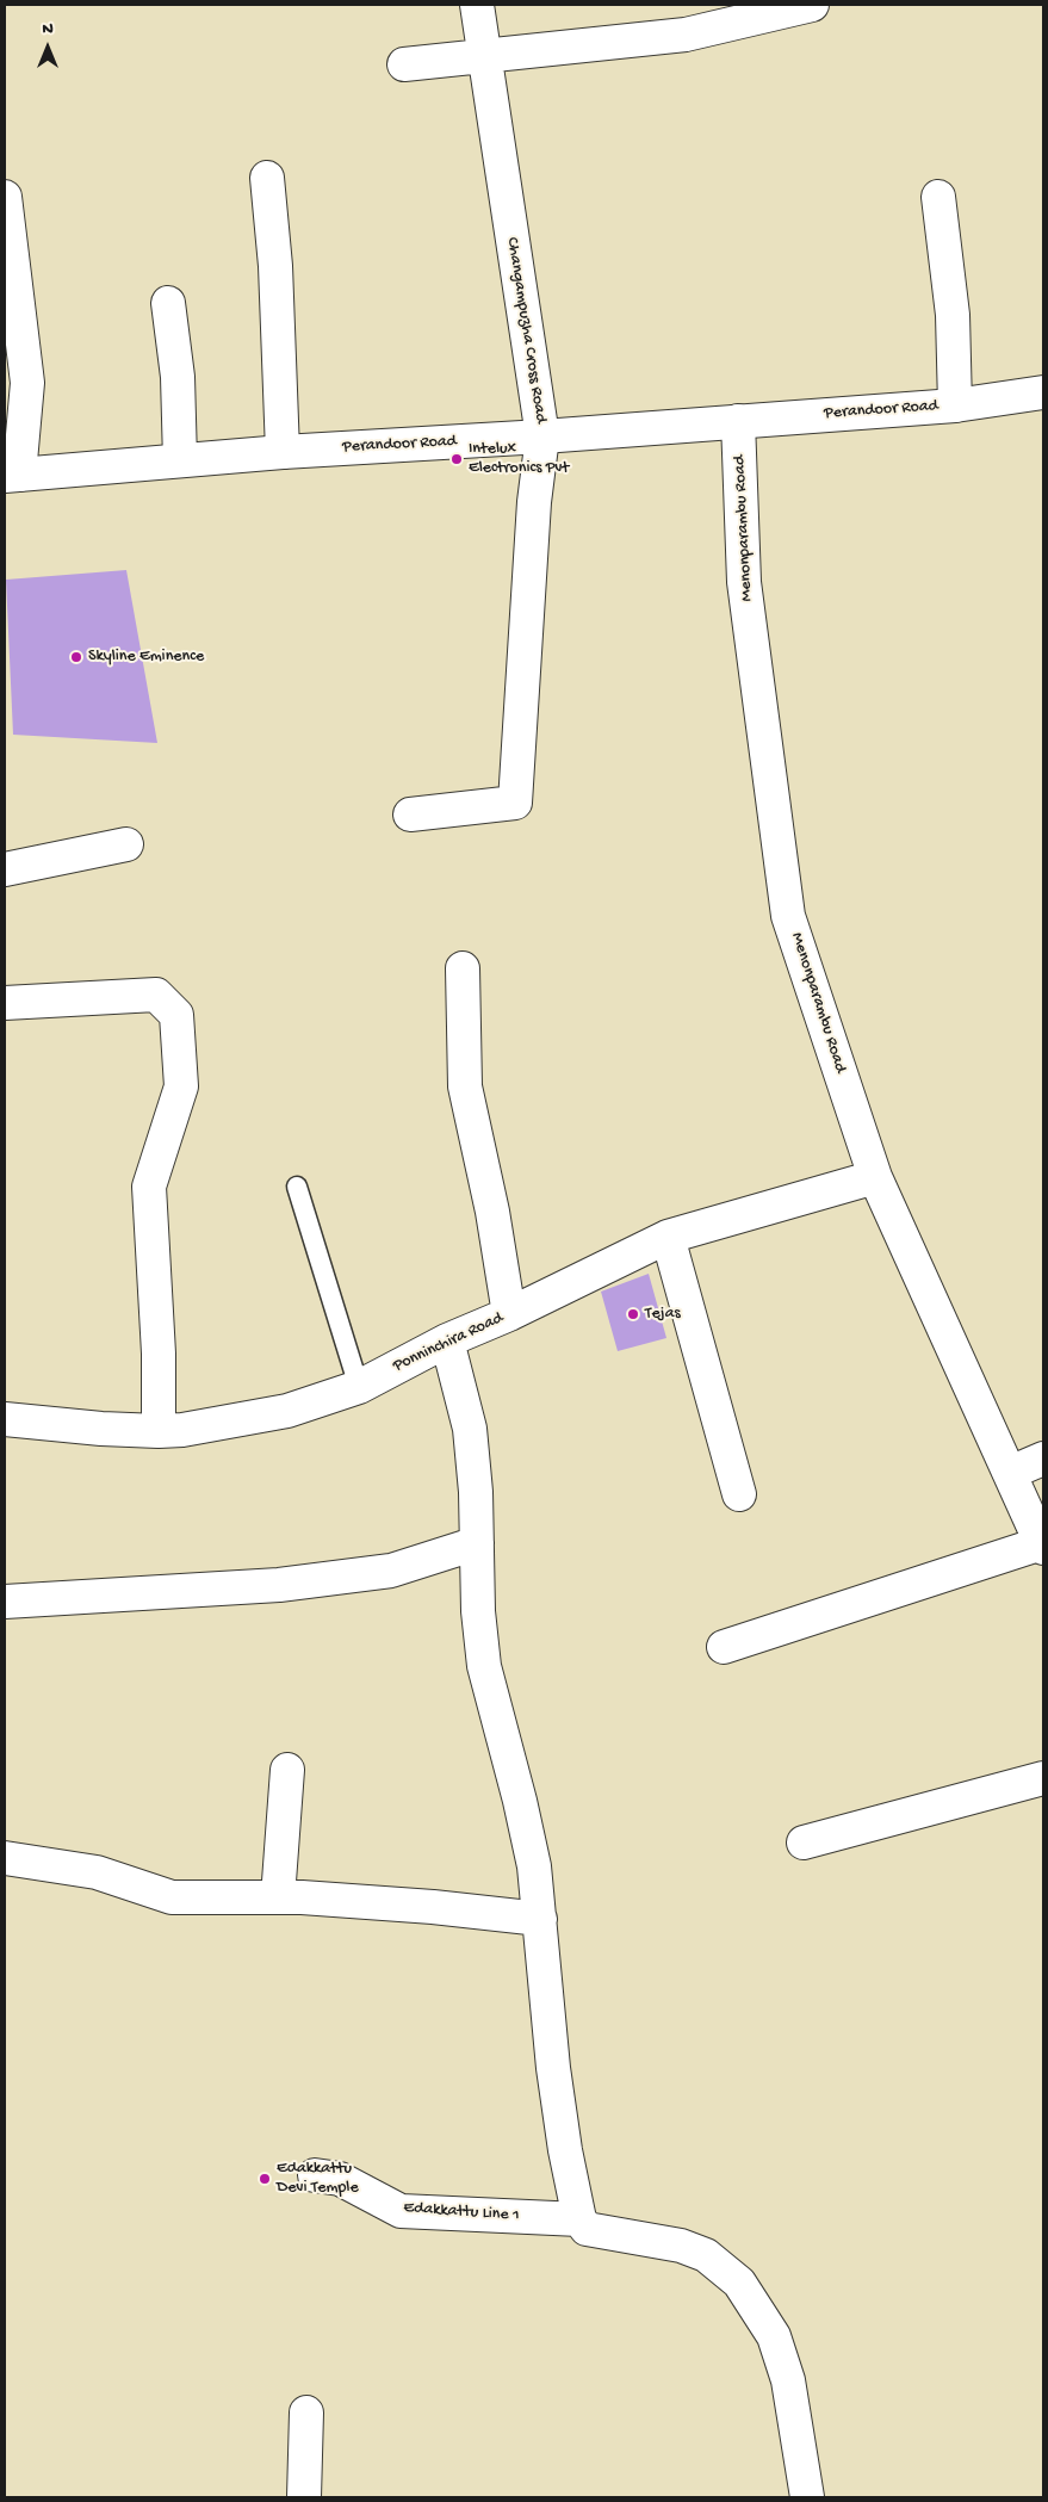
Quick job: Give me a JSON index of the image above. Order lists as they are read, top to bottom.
{
  "streets": {
    "street": [
      "Changampuzha Cross Road",
      "Perandoor Road",
      "Menonparambu Road",
      "Ponninchira Road",
      "Edakkattu Line 1"
    ]
  },
  "crossings": [
    ["Changampuzha Cross Road", "Perandoor Road"],
    ["Perandoor Road", "Menonparambu Road"],
    ["Menonparambu Road", "Ponninchira Road"]
  ],
  "places": [
    "Intelux Electronics Pvt",
    "Skyline Eminence",
    "Tejas",
    "Edakkattu Devi Temple"
  ],
  "north": "top"
}
